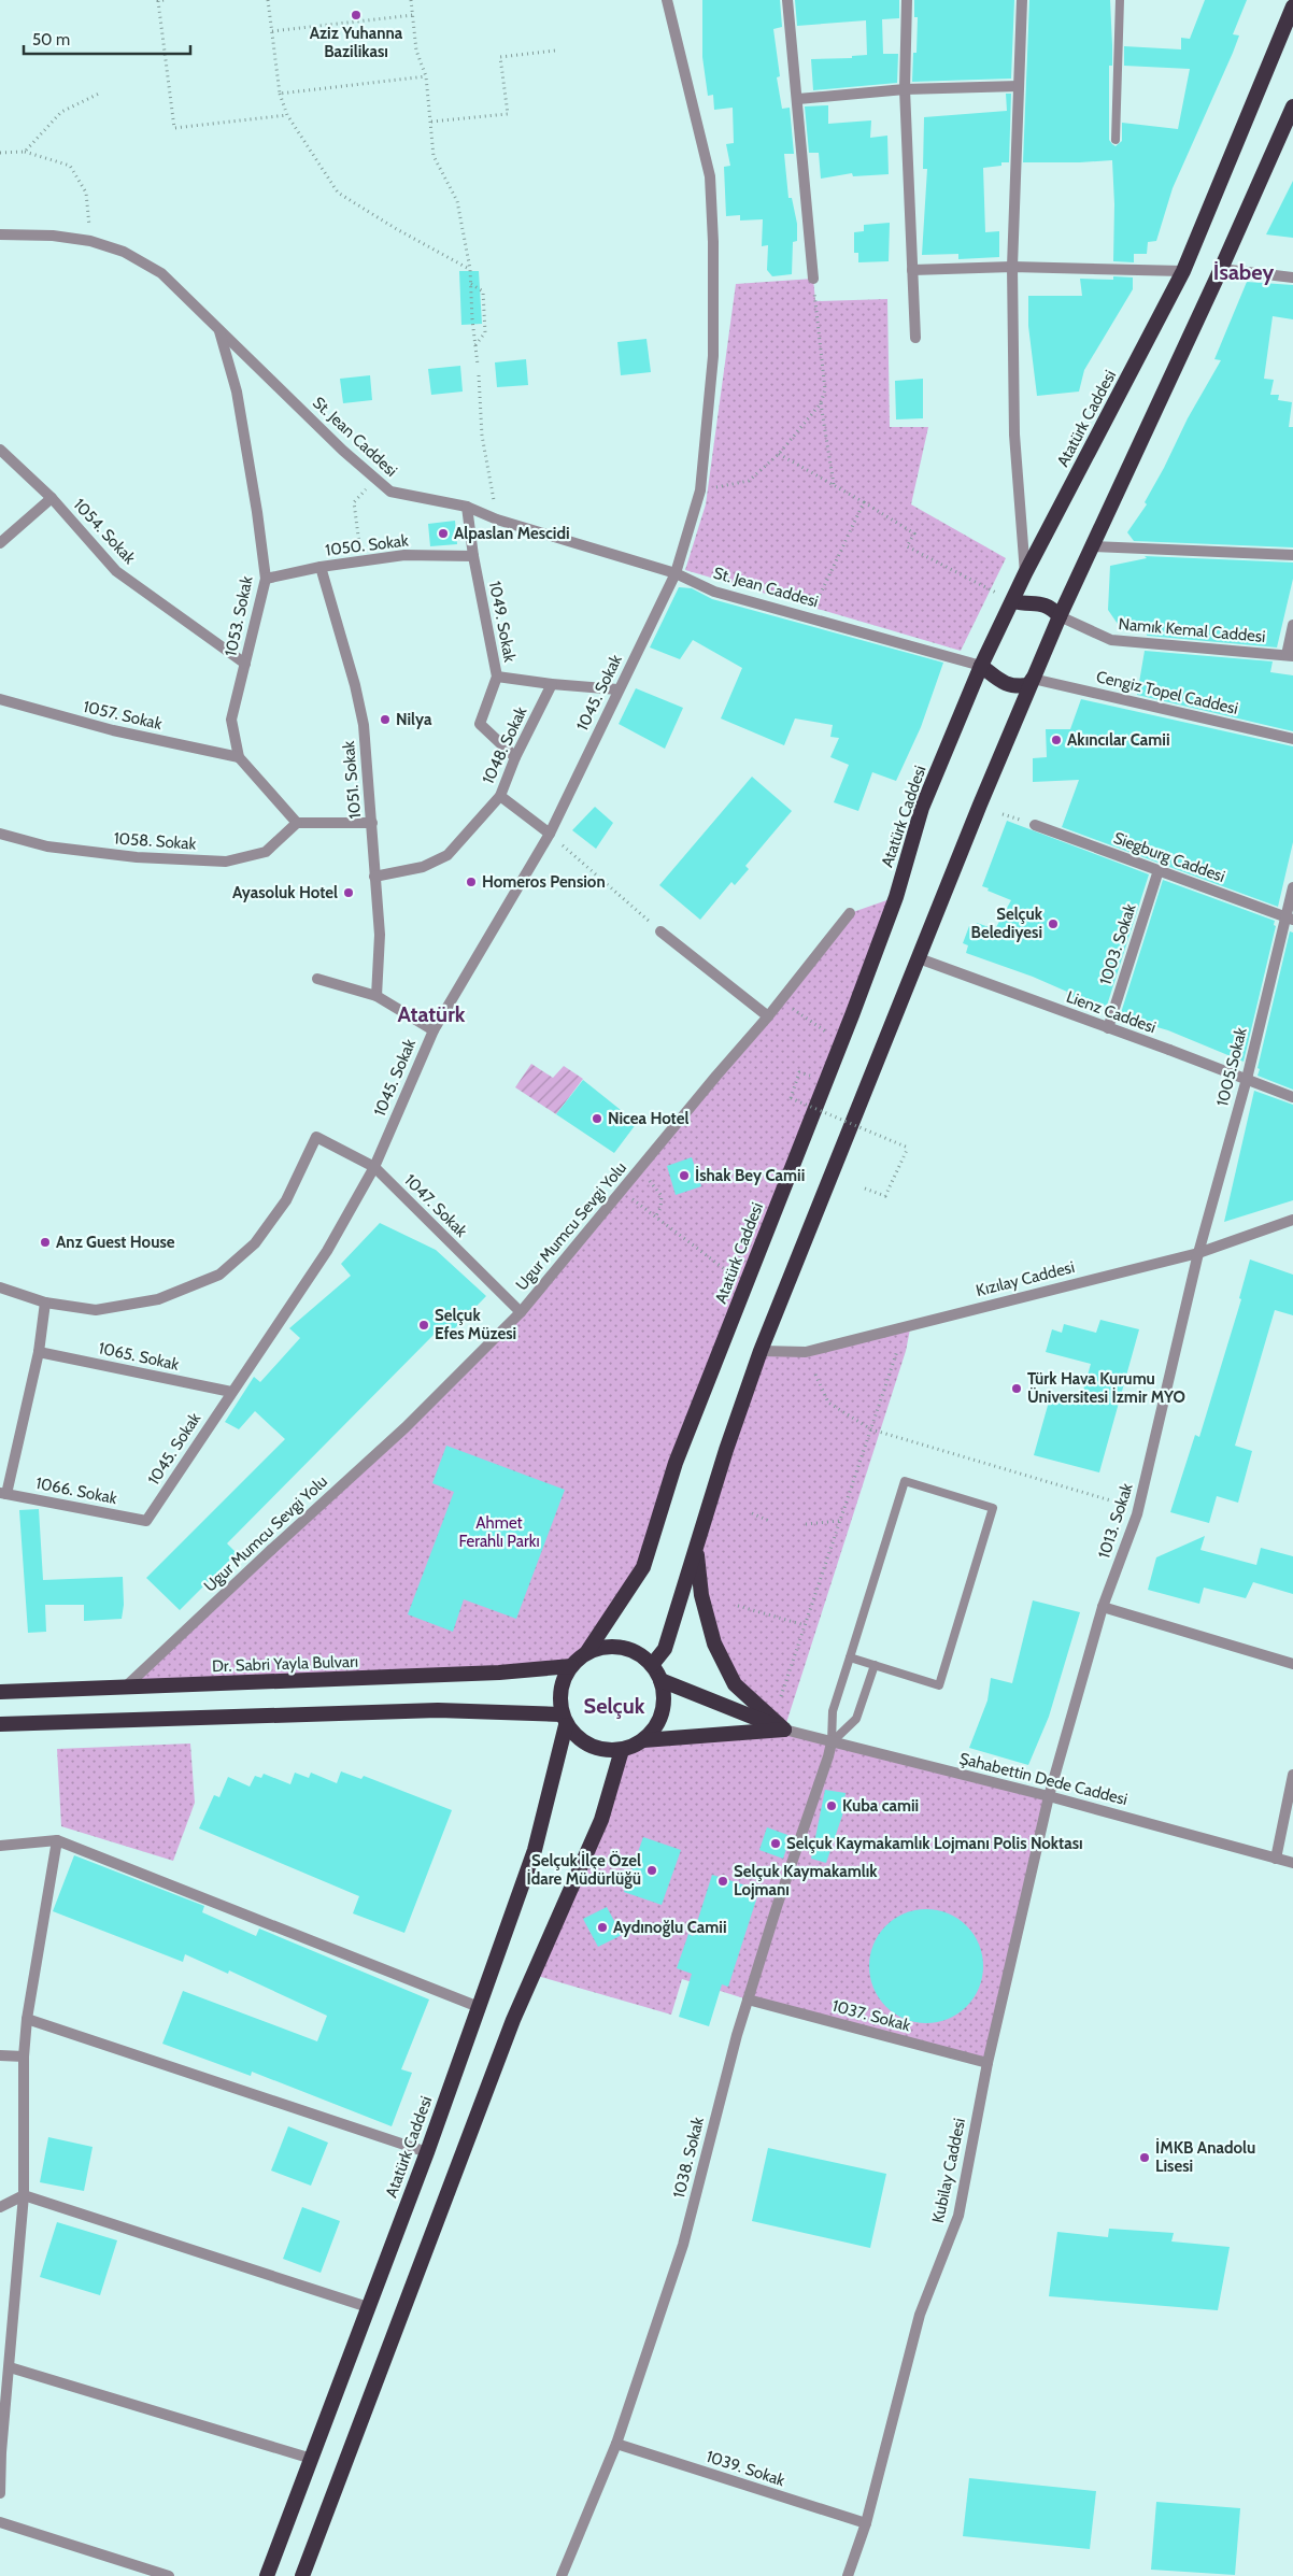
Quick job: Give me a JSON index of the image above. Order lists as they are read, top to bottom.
{
  "streets": {
    "highway": ["Atatürk Caddesi", "Dr. Sabri Yayla Bulvarı"],
    "street": [
      "St. Jean Caddesi",
      "1054. Sokak",
      "1050. Sokak",
      "1053. Sokak",
      "1049. Sokak",
      "Namık Kemal Caddesi",
      "1045. Sokak",
      "Cengiz Topel Caddesi",
      "1057. Sokak",
      "1048. Sokak",
      "1051. Sokak",
      "1058. Sokak",
      "Siegburg Caddesi",
      "1003. Sokak",
      "Lienz Caddesi",
      "1005.Sokak",
      "1047. Sokak",
      "Ugur Mumcu Sevgi Yolu",
      "Kızılay Caddesi",
      "1065. Sokak",
      "1066. Sokak",
      "1013. Sokak",
      "Şahabettin Dede Caddesi",
      "1037. Sokak",
      "1038. Sokak",
      "Kubilay Caddesi",
      "1039. Sokak"
    ]
  },
  "crossings": [
    ["Atatürk Caddesi", "St. Jean Caddesi"],
    ["Atatürk Caddesi", "Dr. Sabri Yayla Bulvarı"],
    ["St. Jean Caddesi", "1053. Sokak"],
    ["St. Jean Caddesi", "1049. Sokak"],
    ["St. Jean Caddesi", "1045. Sokak"],
    ["1054. Sokak", "1053. Sokak"],
    ["1050. Sokak", "1053. Sokak"],
    ["1050. Sokak", "1049. Sokak"],
    ["1050. Sokak", "1051. Sokak"],
    ["1053. Sokak", "1057. Sokak"],
    ["1049. Sokak", "1048. Sokak"],
    ["1045. Sokak", "1047. Sokak"],
    ["1045. Sokak", "1065. Sokak"],
    ["1045. Sokak", "1066. Sokak"],
    ["1048. Sokak", "1051. Sokak"],
    ["Siegburg Caddesi", "1003. Sokak"],
    ["Siegburg Caddesi", "1005.Sokak"],
    ["1003. Sokak", "Lienz Caddesi"],
    ["Lienz Caddesi", "1005.Sokak"],
    ["1005.Sokak", "Kızılay Caddesi"],
    ["1005.Sokak", "1013. Sokak"],
    ["1047. Sokak", "Ugur Mumcu Sevgi Yolu"],
    ["Ugur Mumcu Sevgi Yolu", "Dr. Sabri Yayla Bulvarı"],
    ["Kızılay Caddesi", "1013. Sokak"],
    ["1013. Sokak", "Şahabettin Dede Caddesi"],
    ["1013. Sokak", "Kubilay Caddesi"],
    ["Şahabettin Dede Caddesi", "1038. Sokak"],
    ["Şahabettin Dede Caddesi", "Kubilay Caddesi"],
    ["1037. Sokak", "1038. Sokak"],
    ["1037. Sokak", "Kubilay Caddesi"],
    ["1038. Sokak", "1039. Sokak"],
    ["Kubilay Caddesi", "1039. Sokak"]
  ],
  "districts": ["İsabey", "Atatürk", "Selçuk"],
  "parks": ["Ahmet Ferahlı Parkı"],
  "places": [
    "Aziz Yuhanna Bazilikası",
    "Alpaslan Mescidi",
    "Nilya",
    "Akıncılar Camii",
    "Homeros Pension",
    "Ayasoluk Hotel",
    "Selçuk Belediyesi",
    "Nicea Hotel",
    "İshak Bey Camii",
    "Anz Guest House",
    "Selçuk Efes Müzesi",
    "Türk Hava Kurumu Üniversitesi İzmir MYO",
    "Kuba camii",
    "Selçuk Kaymakamlık Lojmanı Polis Noktası",
    "Selçuk İlçe Özel İdare Müdürlüğü",
    "Selçuk Kaymakamlık Lojmanı",
    "Aydınoğlu Camii",
    "İMKB Anadolu Lisesi"
  ],
  "scale_bar": "50 m"
}
